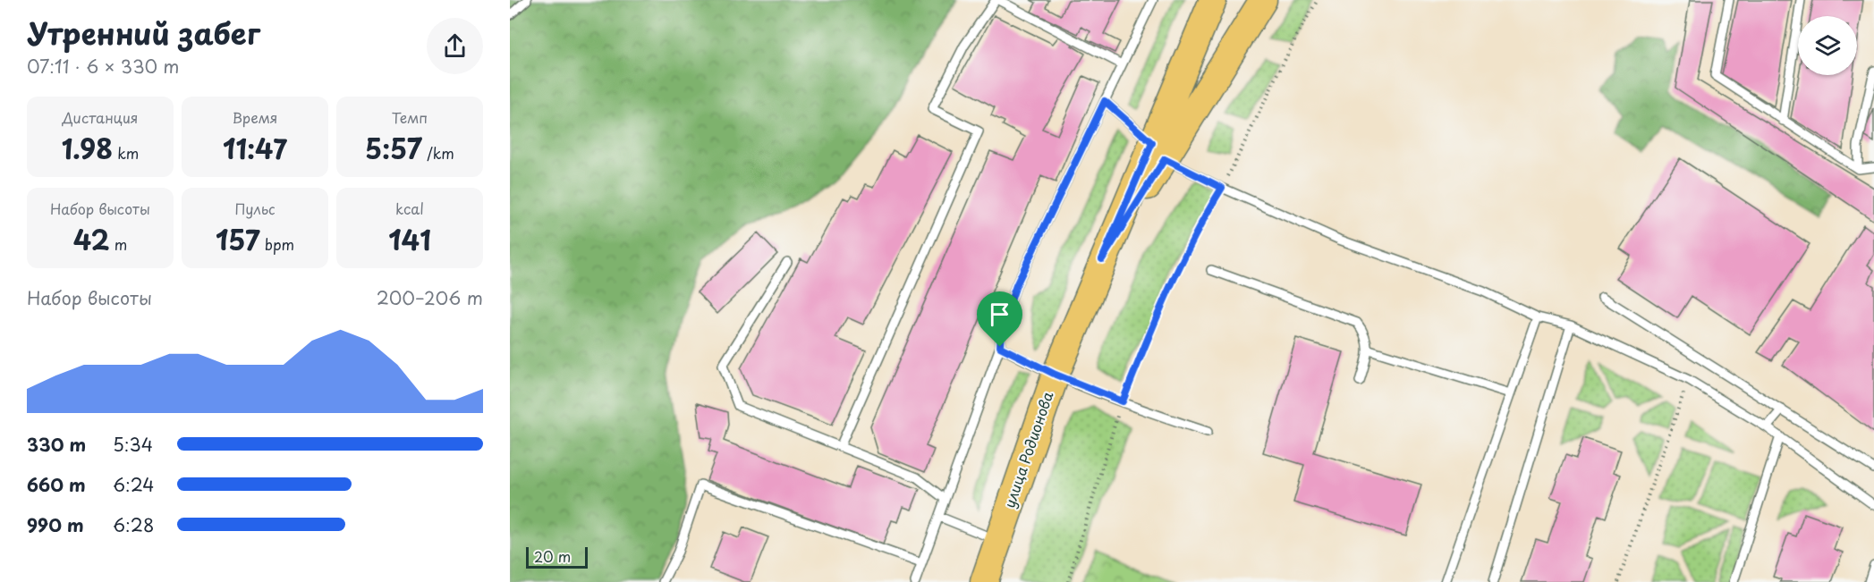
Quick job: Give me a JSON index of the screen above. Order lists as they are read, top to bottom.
{
  "streets": {
    "main road": ["улица Родионова"]
  },
  "scale_bar": "20 m",
  "page": {
    "heading": ["Утренний забег", "07:11 · 6 × 330 m"],
    "stats": [
      ["Дистанция", "1.98 km"],
      ["Время", "11:47"],
      ["Темп", "5:57 /km"],
      ["Набор высоты", "42 m"],
      ["Пульс", "157 bpm"],
      ["kcal", "141"]
    ],
    "chart": ["Набор высоты", "200–206 m"],
    "list": [
      {
        "name": "330 m",
        "note": "5:34"
      },
      {
        "name": "660 m",
        "note": "6:24"
      },
      {
        "name": "990 m",
        "note": "6:28"
      }
    ],
    "scale": "20 m"
  }
}
